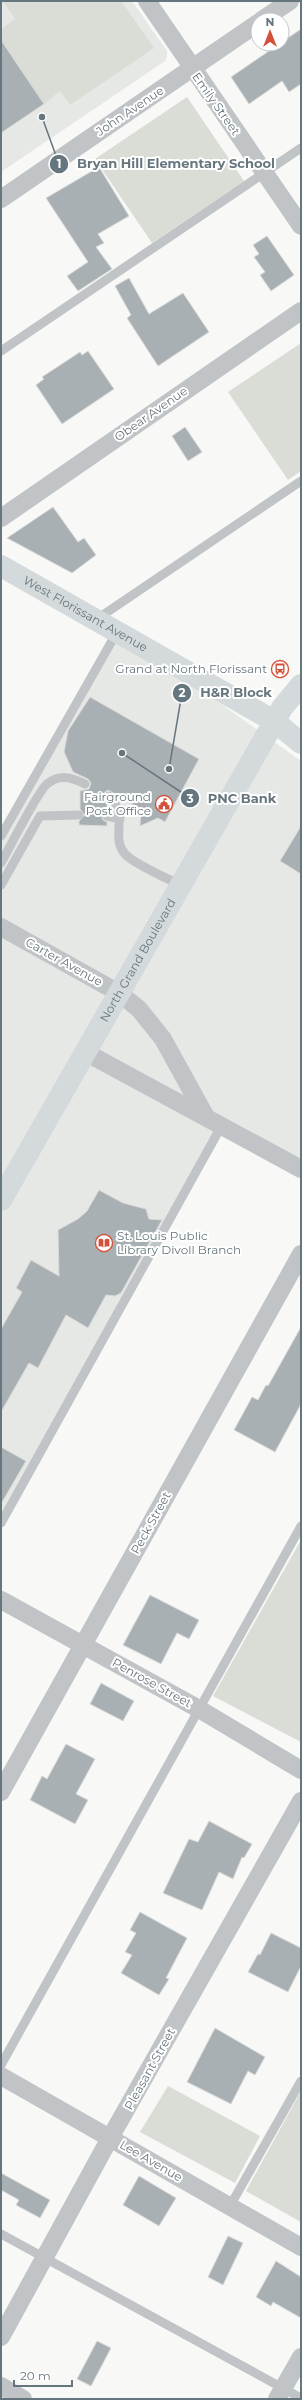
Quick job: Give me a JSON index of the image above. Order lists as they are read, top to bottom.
{
  "streets": {
    "main road": ["West Florissant Avenue", "North Grand Boulevard"],
    "street": [
      "Emily Street",
      "John Avenue",
      "Obear Avenue",
      "Carter Avenue",
      "Peck Street",
      "Penrose Street",
      "Pleasant Street",
      "Lee Avenue"
    ]
  },
  "crossings": [
    ["Emily Street", "John Avenue"],
    ["West Florissant Avenue", "North Grand Boulevard"],
    ["North Grand Boulevard", "Carter Avenue"],
    ["Peck Street", "Penrose Street"],
    ["Pleasant Street", "Lee Avenue"]
  ],
  "places": {
    "other": ["Bryan Hill Elementary School", "PNC Bank", "H&R Block"],
    "bus stop": ["Grand at North Florissant"],
    "public building": ["Fairground Post Office"],
    "library": ["St. Louis Public Library Divoll Branch"]
  },
  "scale_bar": "20 m",
  "north": "top"
}
